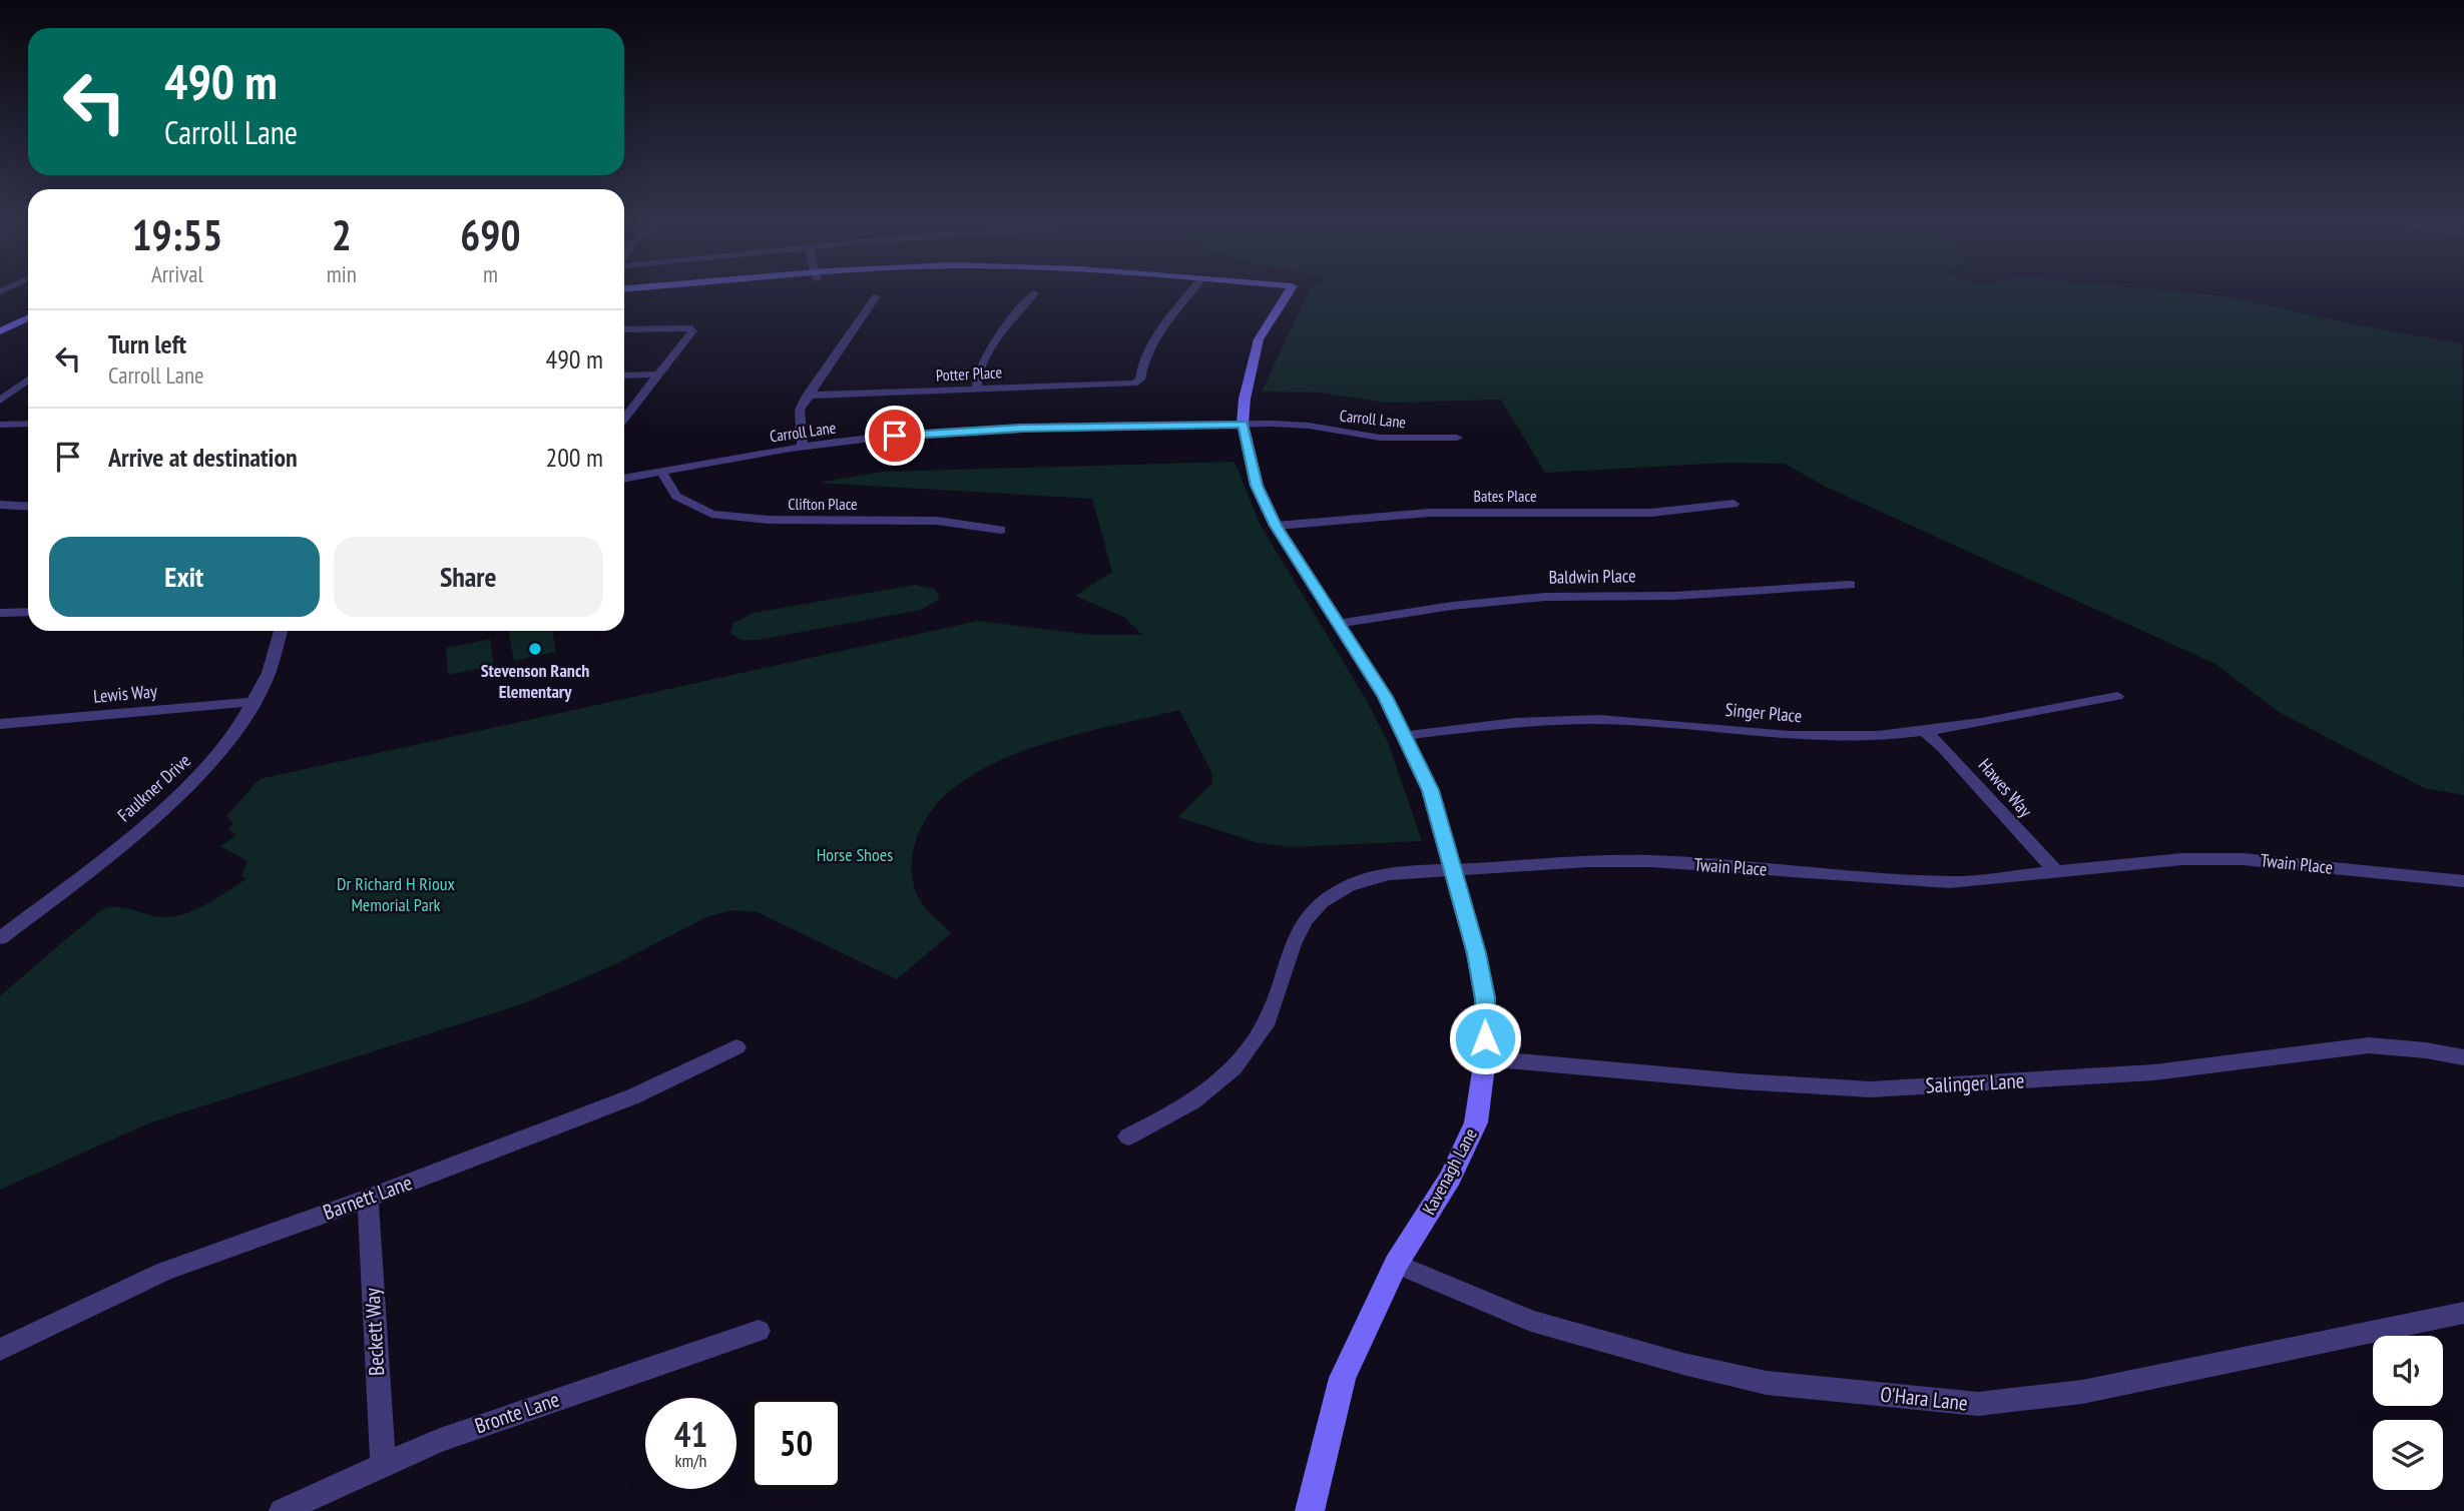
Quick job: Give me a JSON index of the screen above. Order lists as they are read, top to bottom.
{
  "streets": {
    "main road": ["Kavenagh Lane"],
    "street": [
      "Potter Place",
      "Carroll Lane",
      "Bates Place",
      "Clifton Place",
      "Baldwin Place",
      "Lewis Way",
      "Singer Place",
      "Faulkner Drive",
      "Hawes Way",
      "Twain Place",
      "Salinger Lane",
      "Barnett Lane",
      "Beckett Way",
      "O'Hara Lane",
      "Bronte Lane"
    ]
  },
  "crossings": [
    ["Carroll Lane", "Clifton Place"],
    ["Carroll Lane", "Kavenagh Lane"],
    ["Bates Place", "Kavenagh Lane"],
    ["Baldwin Place", "Kavenagh Lane"],
    ["Lewis Way", "Faulkner Drive"],
    ["Singer Place", "Hawes Way"],
    ["Singer Place", "Kavenagh Lane"],
    ["Hawes Way", "Twain Place"],
    ["Twain Place", "Kavenagh Lane"],
    ["Salinger Lane", "Kavenagh Lane"],
    ["Kavenagh Lane", "O'Hara Lane"],
    ["Barnett Lane", "Beckett Way"],
    ["Beckett Way", "Bronte Lane"]
  ],
  "parks": ["Horse Shoes", "Dr Richard H Rioux Memorial Park"],
  "places": ["Stevenson Ranch Elementary"],
  "page": {
    "turn": ["490 m", "Carroll Lane"],
    "eta": [
      "19:55",
      "Arrival",
      "2",
      "min",
      "690",
      "m"
    ],
    "list": [
      {
        "name": "Turn left",
        "note": "Carroll Lane",
        "value": "490 m"
      },
      {
        "name": "Arrive at destination",
        "value": "200 m"
      }
    ],
    "buttons": ["Exit", "Share"],
    "speed": "41 km/h",
    "limit": "50"
  }
}
